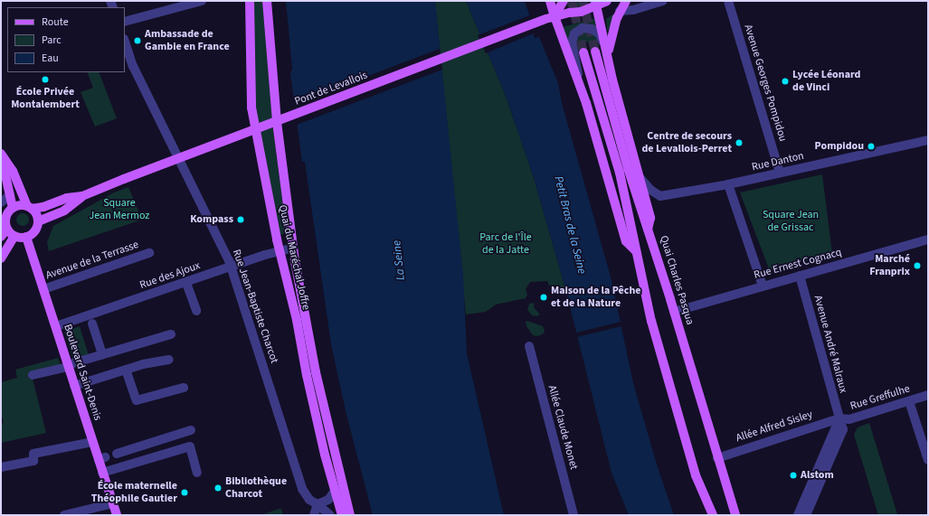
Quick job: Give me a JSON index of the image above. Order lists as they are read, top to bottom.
{
  "streets": {
    "main road": [
      "Pont de Levallois",
      "Quai du Maréchal Joffre",
      "Quai Charles Pasqua",
      "Boulevard Saint-Denis"
    ],
    "street": [
      "Avenue Georges Pompidou",
      "Rue Danton",
      "Avenue de la Terrasse",
      "Rue Ernest Cognacq",
      "Rue des Ajoux",
      "Rue Jean-Baptiste Charcot",
      "Avenue André Malraux",
      "Rue Greffulhe",
      "Allée Alfred Sisley",
      "Allée Claude Monet"
    ]
  },
  "crossings": [
    ["Avenue Georges Pompidou", "Rue Danton"],
    ["Quai du Maréchal Joffre", "Rue des Ajoux"],
    ["Avenue de la Terrasse", "Boulevard Saint-Denis"],
    ["Rue Ernest Cognacq", "Quai Charles Pasqua"],
    ["Rue Ernest Cognacq", "Avenue André Malraux"],
    ["Rue des Ajoux", "Rue Jean-Baptiste Charcot"],
    ["Rue des Ajoux", "Boulevard Saint-Denis"],
    ["Quai Charles Pasqua", "Allée Alfred Sisley"],
    ["Avenue André Malraux", "Rue Greffulhe"],
    ["Avenue André Malraux", "Allée Alfred Sisley"],
    ["Rue Greffulhe", "Allée Alfred Sisley"]
  ],
  "water": ["Petit Bras de la Seine", "La Seine"],
  "parks": ["Square Jean Mermoz", "Square Jean de Grissac", "Parc de l'Île de la Jatte"],
  "places": [
    "Ambassade de Gambie en France",
    "École Privée Montalembert",
    "Lycée Léonard de Vinci",
    "Centre de secours de Levallois-Perret",
    "Pompidou",
    "Kompass",
    "Marché Franprix",
    "Maison de la Pêche et de la Nature",
    "Alstom",
    "Bibliothèque Charcot",
    "École maternelle Théophile Gautier"
  ],
  "legend": ["Route", "Parc", "Eau"]
}
